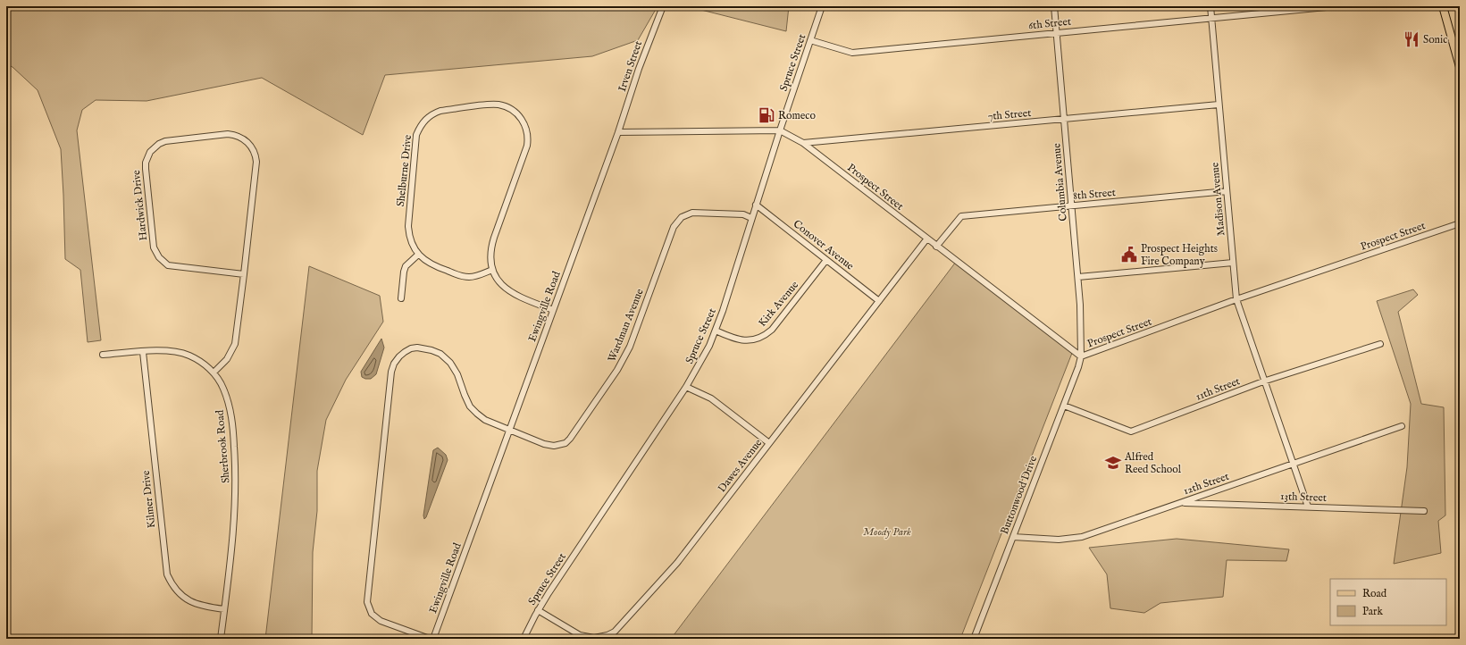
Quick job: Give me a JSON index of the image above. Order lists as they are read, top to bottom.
{
  "streets": {
    "street": [
      "6th Street",
      "Spruce Street",
      "Irven Street",
      "7th Street",
      "Shelburne Drive",
      "Columbia Avenue",
      "Prospect Street",
      "8th Street",
      "Madison Avenue",
      "Hardwick Drive",
      "Conover Avenue",
      "Kirk Avenue",
      "Ewingville Road",
      "Wardman Avenue",
      "11th Street",
      "Sherbrook Road",
      "Dawes Avenue",
      "12th Street",
      "Buttonwood Drive",
      "13th Street",
      "Kilmer Drive"
    ]
  },
  "crossings": [
    ["6th Street", "Spruce Street"],
    ["6th Street", "Columbia Avenue"],
    ["6th Street", "Madison Avenue"],
    ["Spruce Street", "Prospect Street"],
    ["Spruce Street", "Conover Avenue"],
    ["Spruce Street", "Kirk Avenue"],
    ["Spruce Street", "Wardman Avenue"],
    ["Spruce Street", "Dawes Avenue"],
    ["Irven Street", "Ewingville Road"],
    ["7th Street", "Columbia Avenue"],
    ["7th Street", "Prospect Street"],
    ["7th Street", "Madison Avenue"],
    ["Shelburne Drive", "Ewingville Road"],
    ["Columbia Avenue", "Prospect Street"],
    ["Columbia Avenue", "8th Street"],
    ["Columbia Avenue", "Buttonwood Drive"],
    ["Prospect Street", "8th Street"],
    ["Prospect Street", "Madison Avenue"],
    ["Prospect Street", "Dawes Avenue"],
    ["Prospect Street", "Buttonwood Drive"],
    ["8th Street", "Madison Avenue"],
    ["Madison Avenue", "11th Street"],
    ["Madison Avenue", "12th Street"],
    ["Madison Avenue", "13th Street"],
    ["Hardwick Drive", "Sherbrook Road"],
    ["Conover Avenue", "Kirk Avenue"],
    ["Conover Avenue", "Dawes Avenue"],
    ["Ewingville Road", "Wardman Avenue"],
    ["11th Street", "Buttonwood Drive"],
    ["Sherbrook Road", "Kilmer Drive"],
    ["12th Street", "Buttonwood Drive"],
    ["12th Street", "13th Street"]
  ],
  "parks": ["Moody Park"],
  "places": {
    "restaurant": ["Sonic"],
    "fuel station": ["Romeco"],
    "public building": ["Prospect Heights Fire Company"],
    "school or university": ["Alfred Reed School"]
  },
  "legend": ["Road", "Park"]
}
